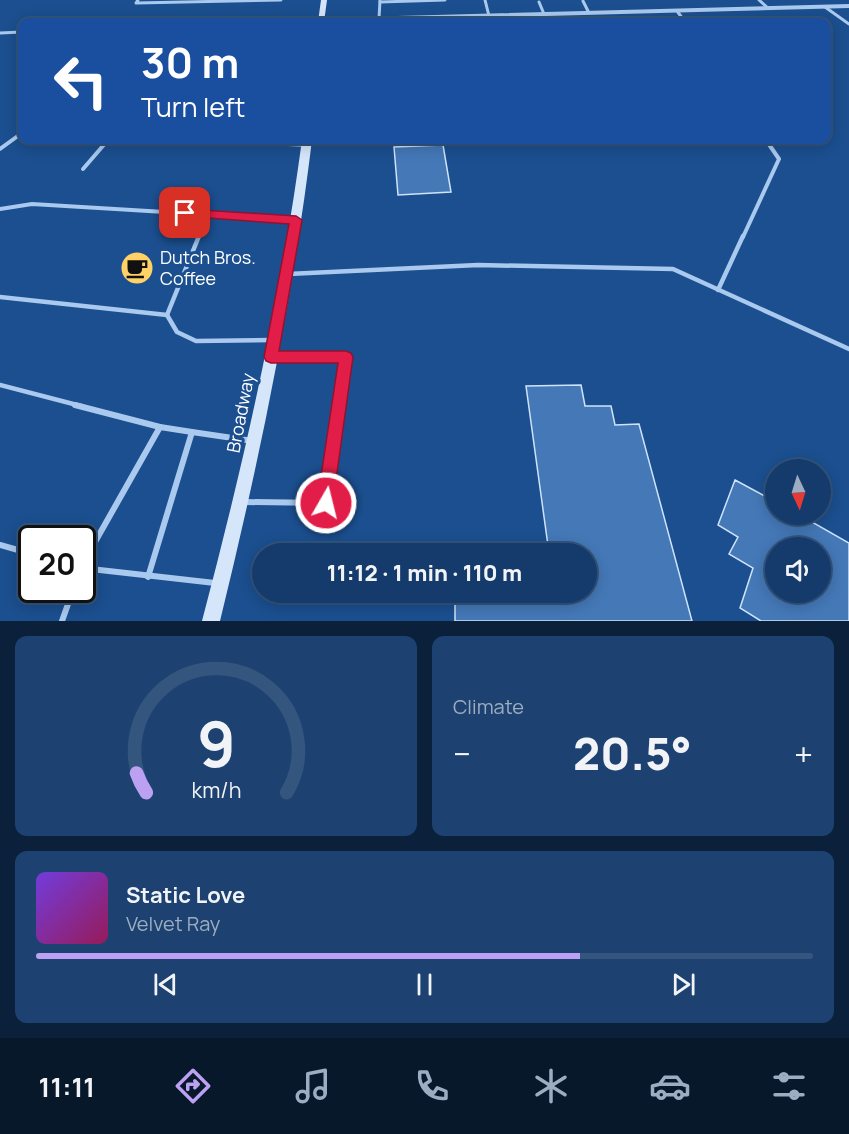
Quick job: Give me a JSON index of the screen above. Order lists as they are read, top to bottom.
{
  "streets": {
    "main road": ["Broadway"]
  },
  "places": {
    "cafe": ["Dutch Bros. Coffee"]
  },
  "north": "bottom",
  "page": {
    "turn": ["30 m", "Turn left"],
    "limit": "20",
    "trip": "11:12 · 1 min · 110 m",
    "tile": "Climate",
    "heat": ["−", "20.5°", "+"],
    "song": ["Static Love", "Velvet Ray"],
    "tabs": "11:11",
    "gauge": ["9", "km/h"]
  }
}
